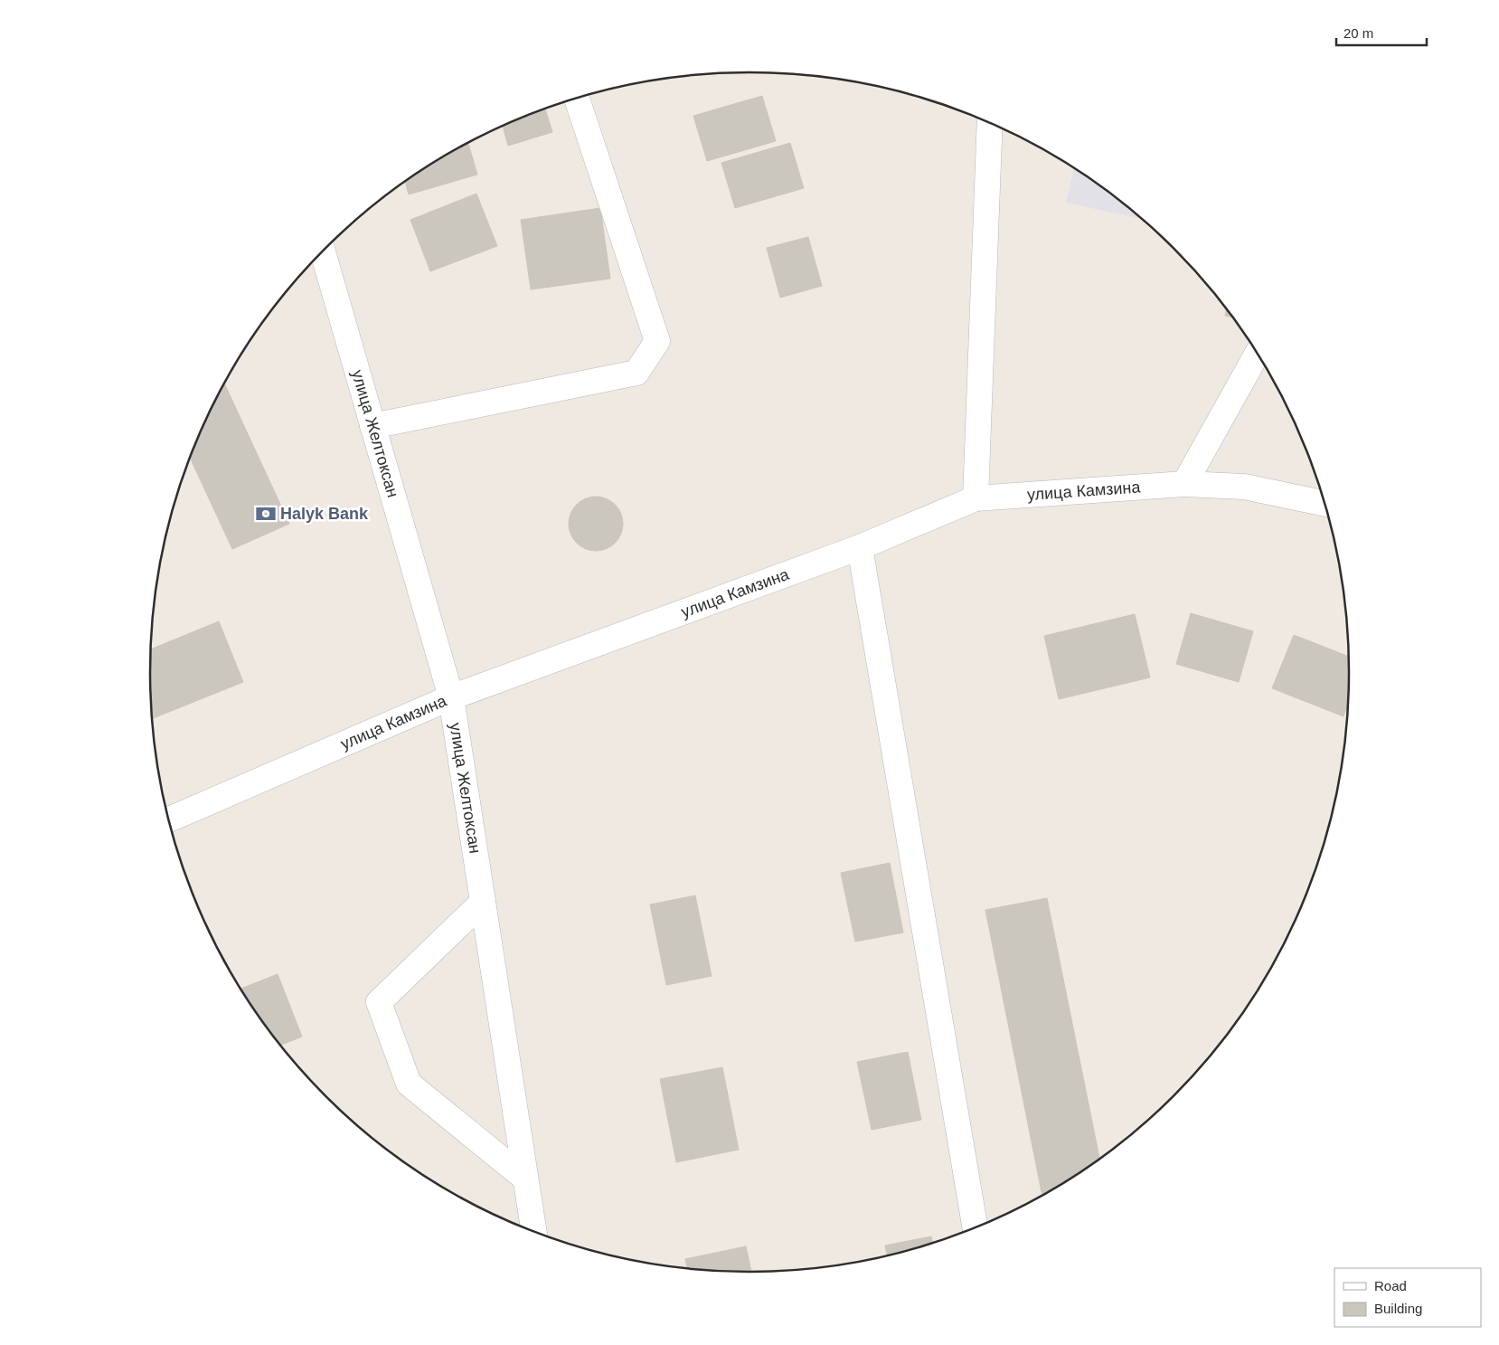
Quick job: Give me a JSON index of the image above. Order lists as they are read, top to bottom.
{
  "streets": {
    "street": ["улица Желтоксан", "улица Камзина"]
  },
  "crossings": [
    ["улица Желтоксан", "улица Камзина"]
  ],
  "places": {
    "bank": ["Halyk Bank"]
  },
  "legend": ["Road", "Building"],
  "scale_bar": "20 m"
}
